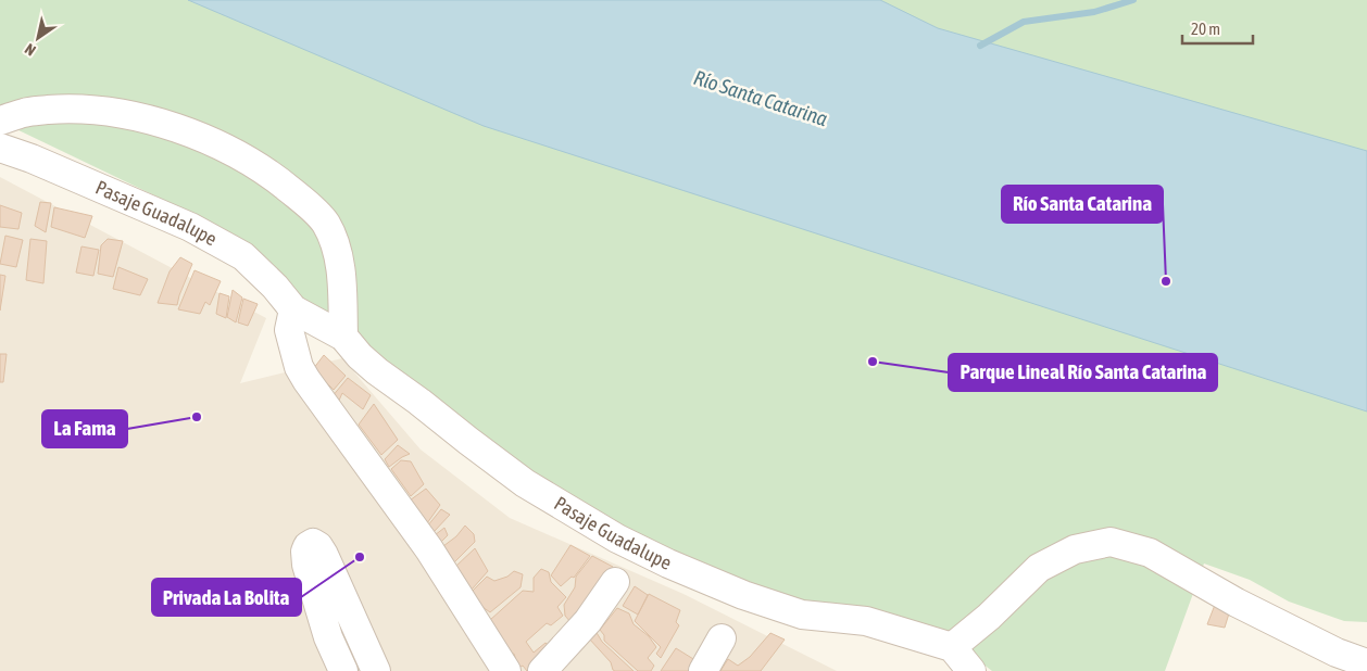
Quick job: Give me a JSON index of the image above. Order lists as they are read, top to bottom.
{
  "streets": {
    "street": ["Pasaje Guadalupe"]
  },
  "water": ["Río Santa Catarina"],
  "places": [
    "Río Santa Catarina",
    "Parque Lineal Río Santa Catarina",
    "La Fama",
    "Privada La Bolita"
  ],
  "scale_bar": "20 m",
  "north": "bottom left"
}
